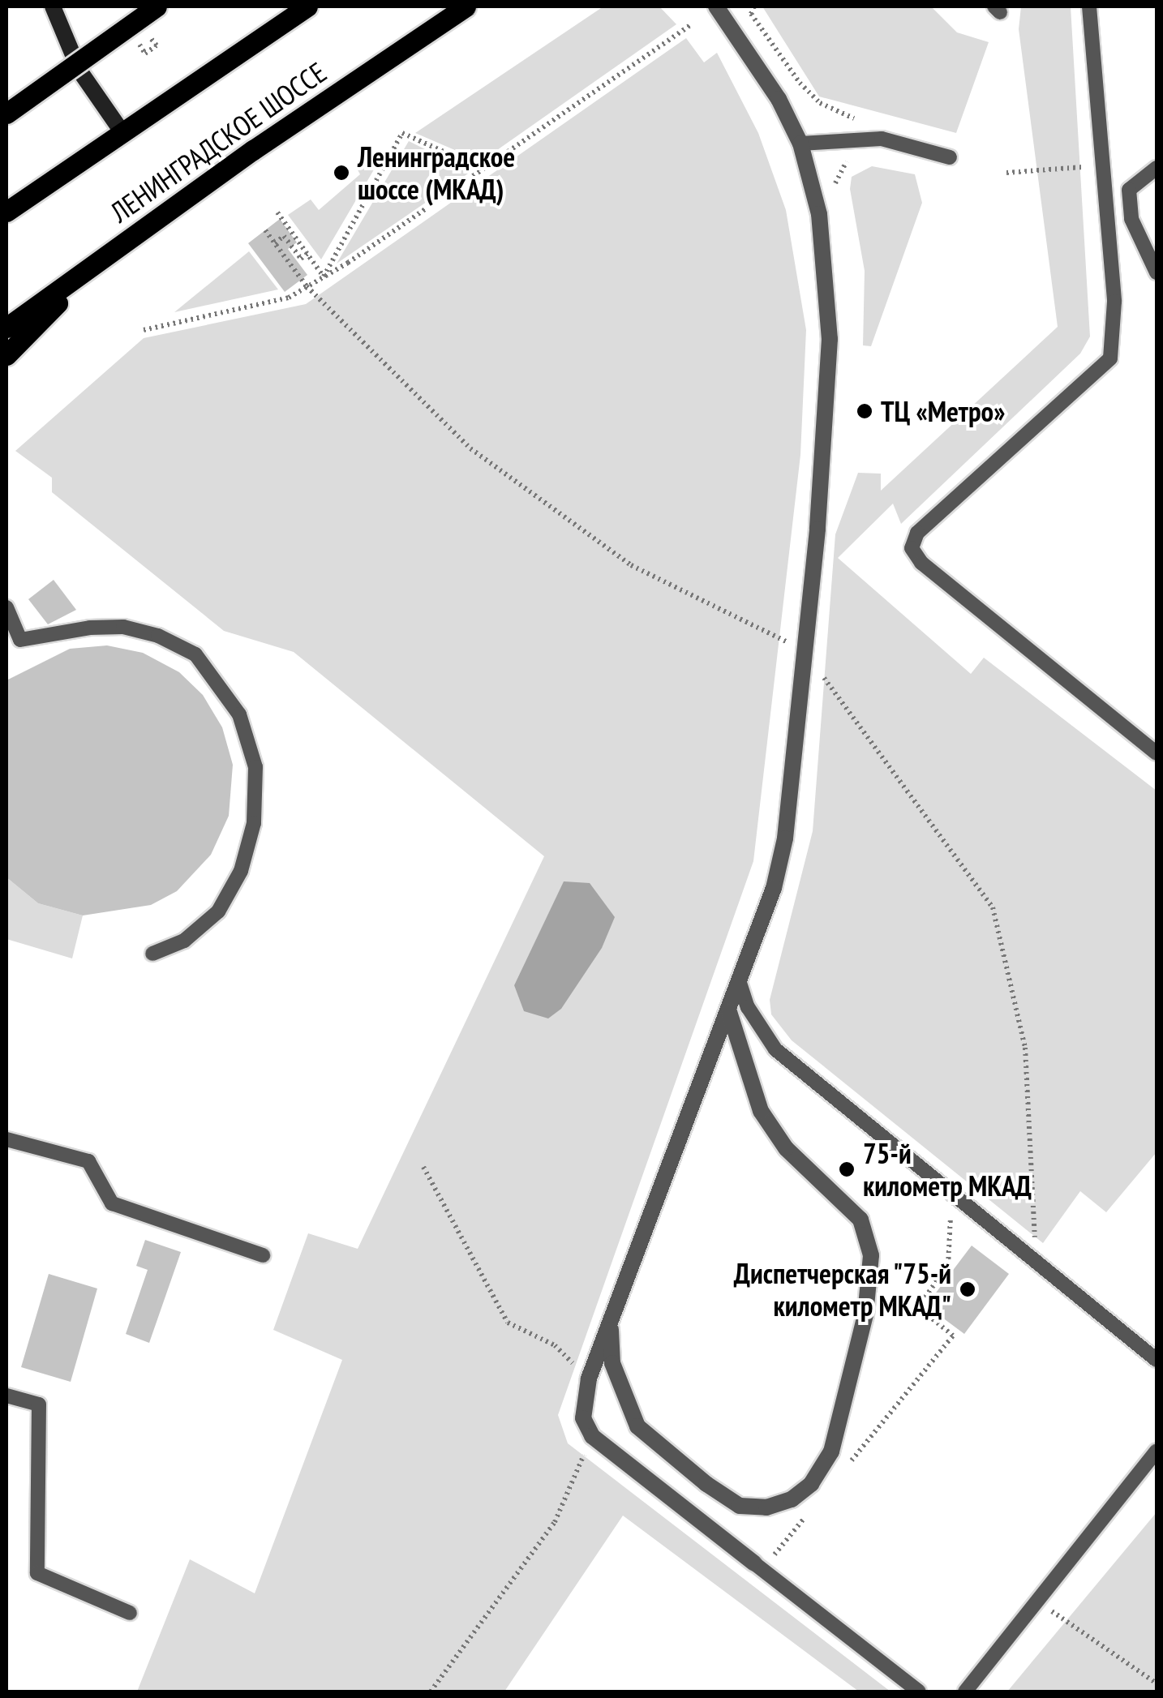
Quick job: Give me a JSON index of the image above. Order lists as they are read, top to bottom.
{
  "streets": {
    "main road": ["ЛЕНИНГРАДСКОЕ ШОССЕ"]
  },
  "places": [
    "Ленинградское шоссе (МКАД)",
    "ТЦ «Метро»",
    "75-й километр МКАД",
    "Диспетчерская \"75-й километр МКАД\""
  ]
}
